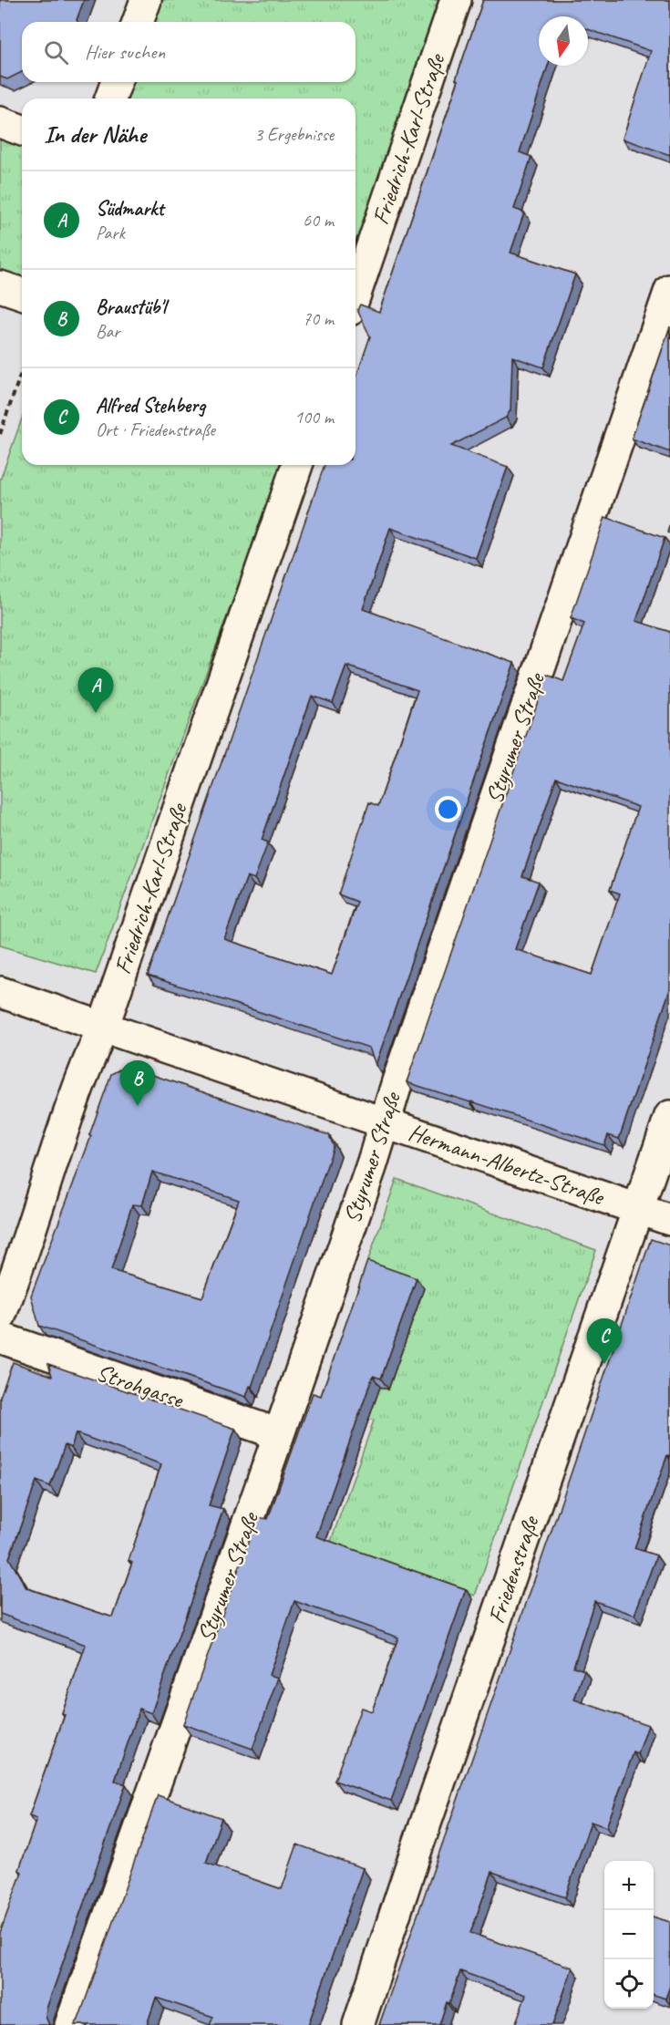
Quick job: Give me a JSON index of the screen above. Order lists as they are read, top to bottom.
{
  "streets": {
    "street": [
      "Friedrich-Karl-Straße",
      "Styrumer Straße",
      "Hermann-Albertz-Straße",
      "Strohgasse",
      "Friedenstraße"
    ]
  },
  "crossings": [
    ["Friedrich-Karl-Straße", "Hermann-Albertz-Straße"],
    ["Styrumer Straße", "Hermann-Albertz-Straße"],
    ["Styrumer Straße", "Strohgasse"],
    ["Hermann-Albertz-Straße", "Friedenstraße"]
  ],
  "north": "bottom",
  "page": {
    "search": "Hier suchen",
    "heading": ["In der Nähe", "3 Ergebnisse"],
    "list": [
      {
        "mark": "A",
        "name": "Südmarkt",
        "note": "Park",
        "value": "60 m"
      },
      {
        "mark": "B",
        "name": "Braustüb'l",
        "note": "Bar",
        "value": "70 m"
      },
      {
        "mark": "C",
        "name": "Alfred Stehberg",
        "note": "Ort · Friedenstraße",
        "value": "100 m"
      }
    ],
    "pins": ["A", "B", "C"],
    "map_buttons": ["+", "−"]
  }
}
